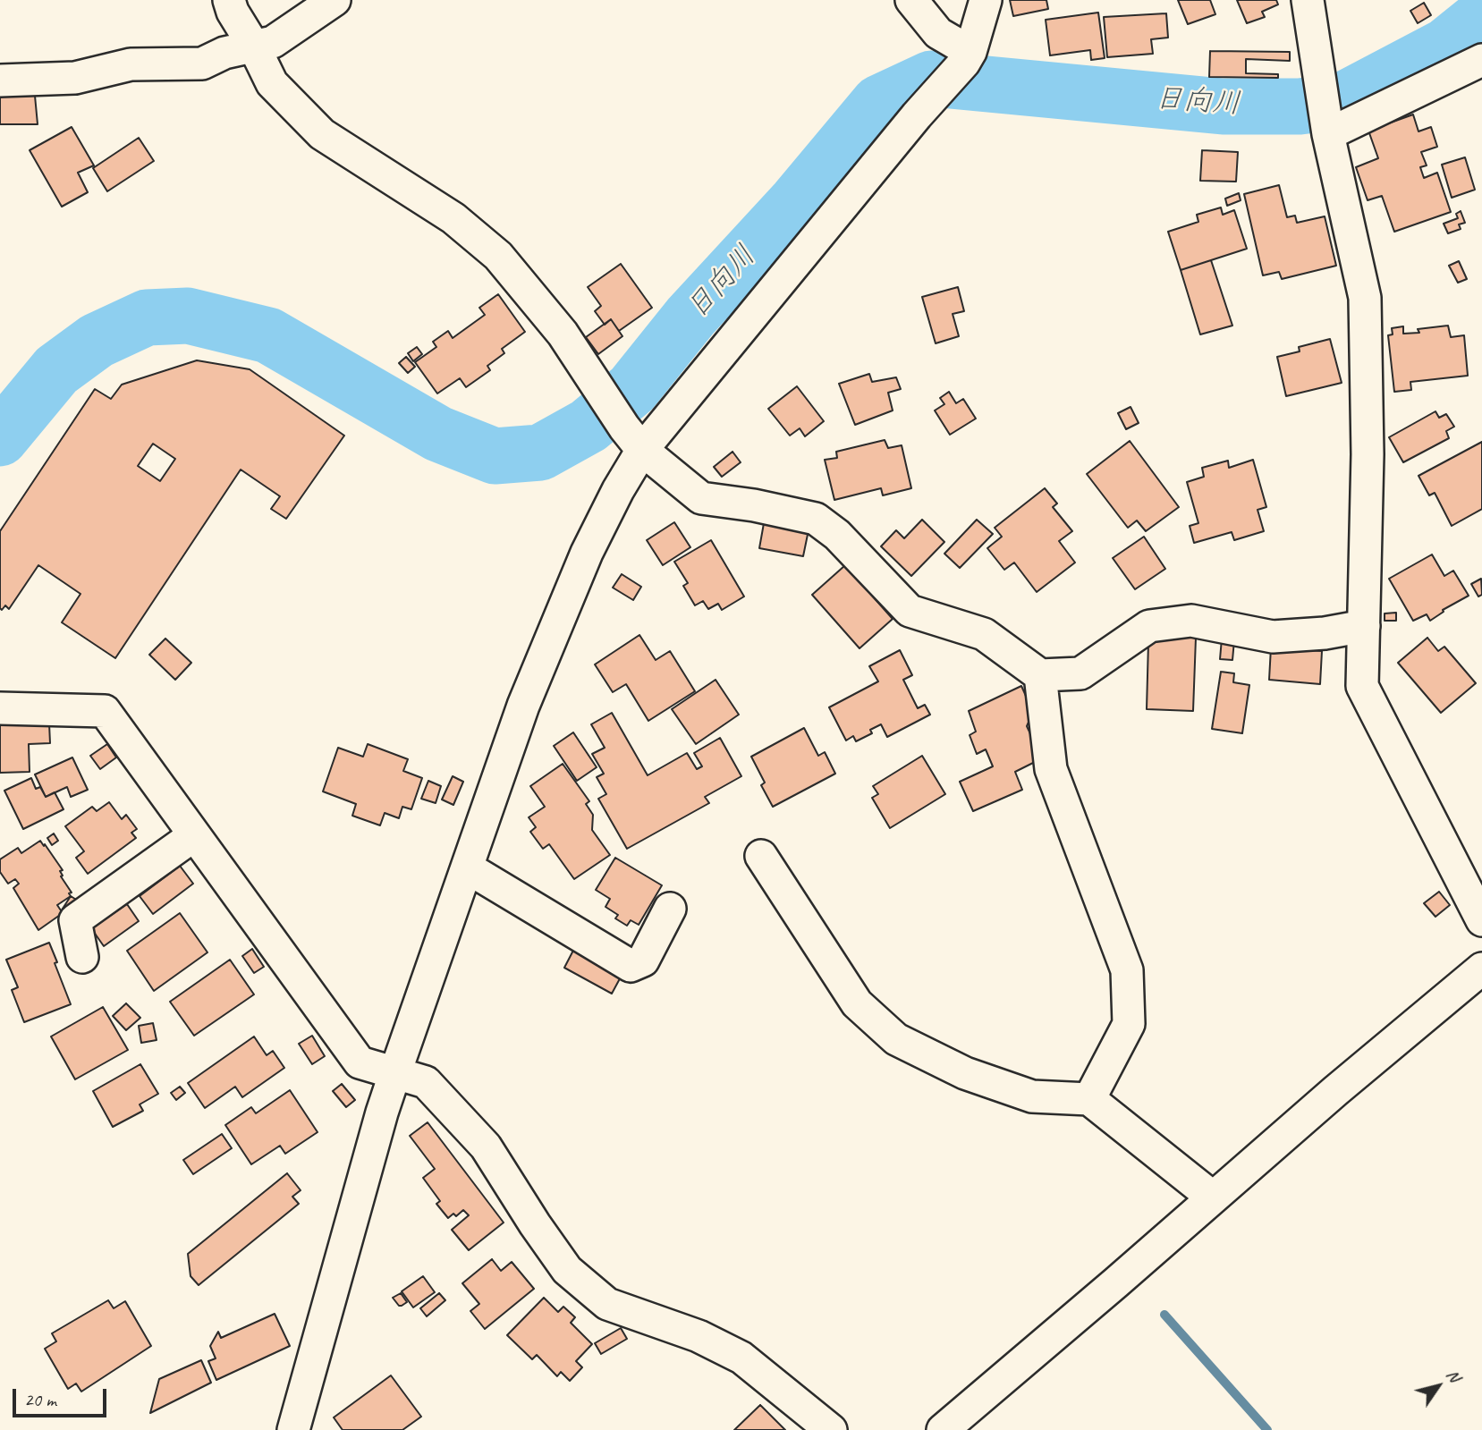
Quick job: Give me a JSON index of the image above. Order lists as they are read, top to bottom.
{
  "water": ["日向川"],
  "scale_bar": "20 m",
  "north": "top right"
}
